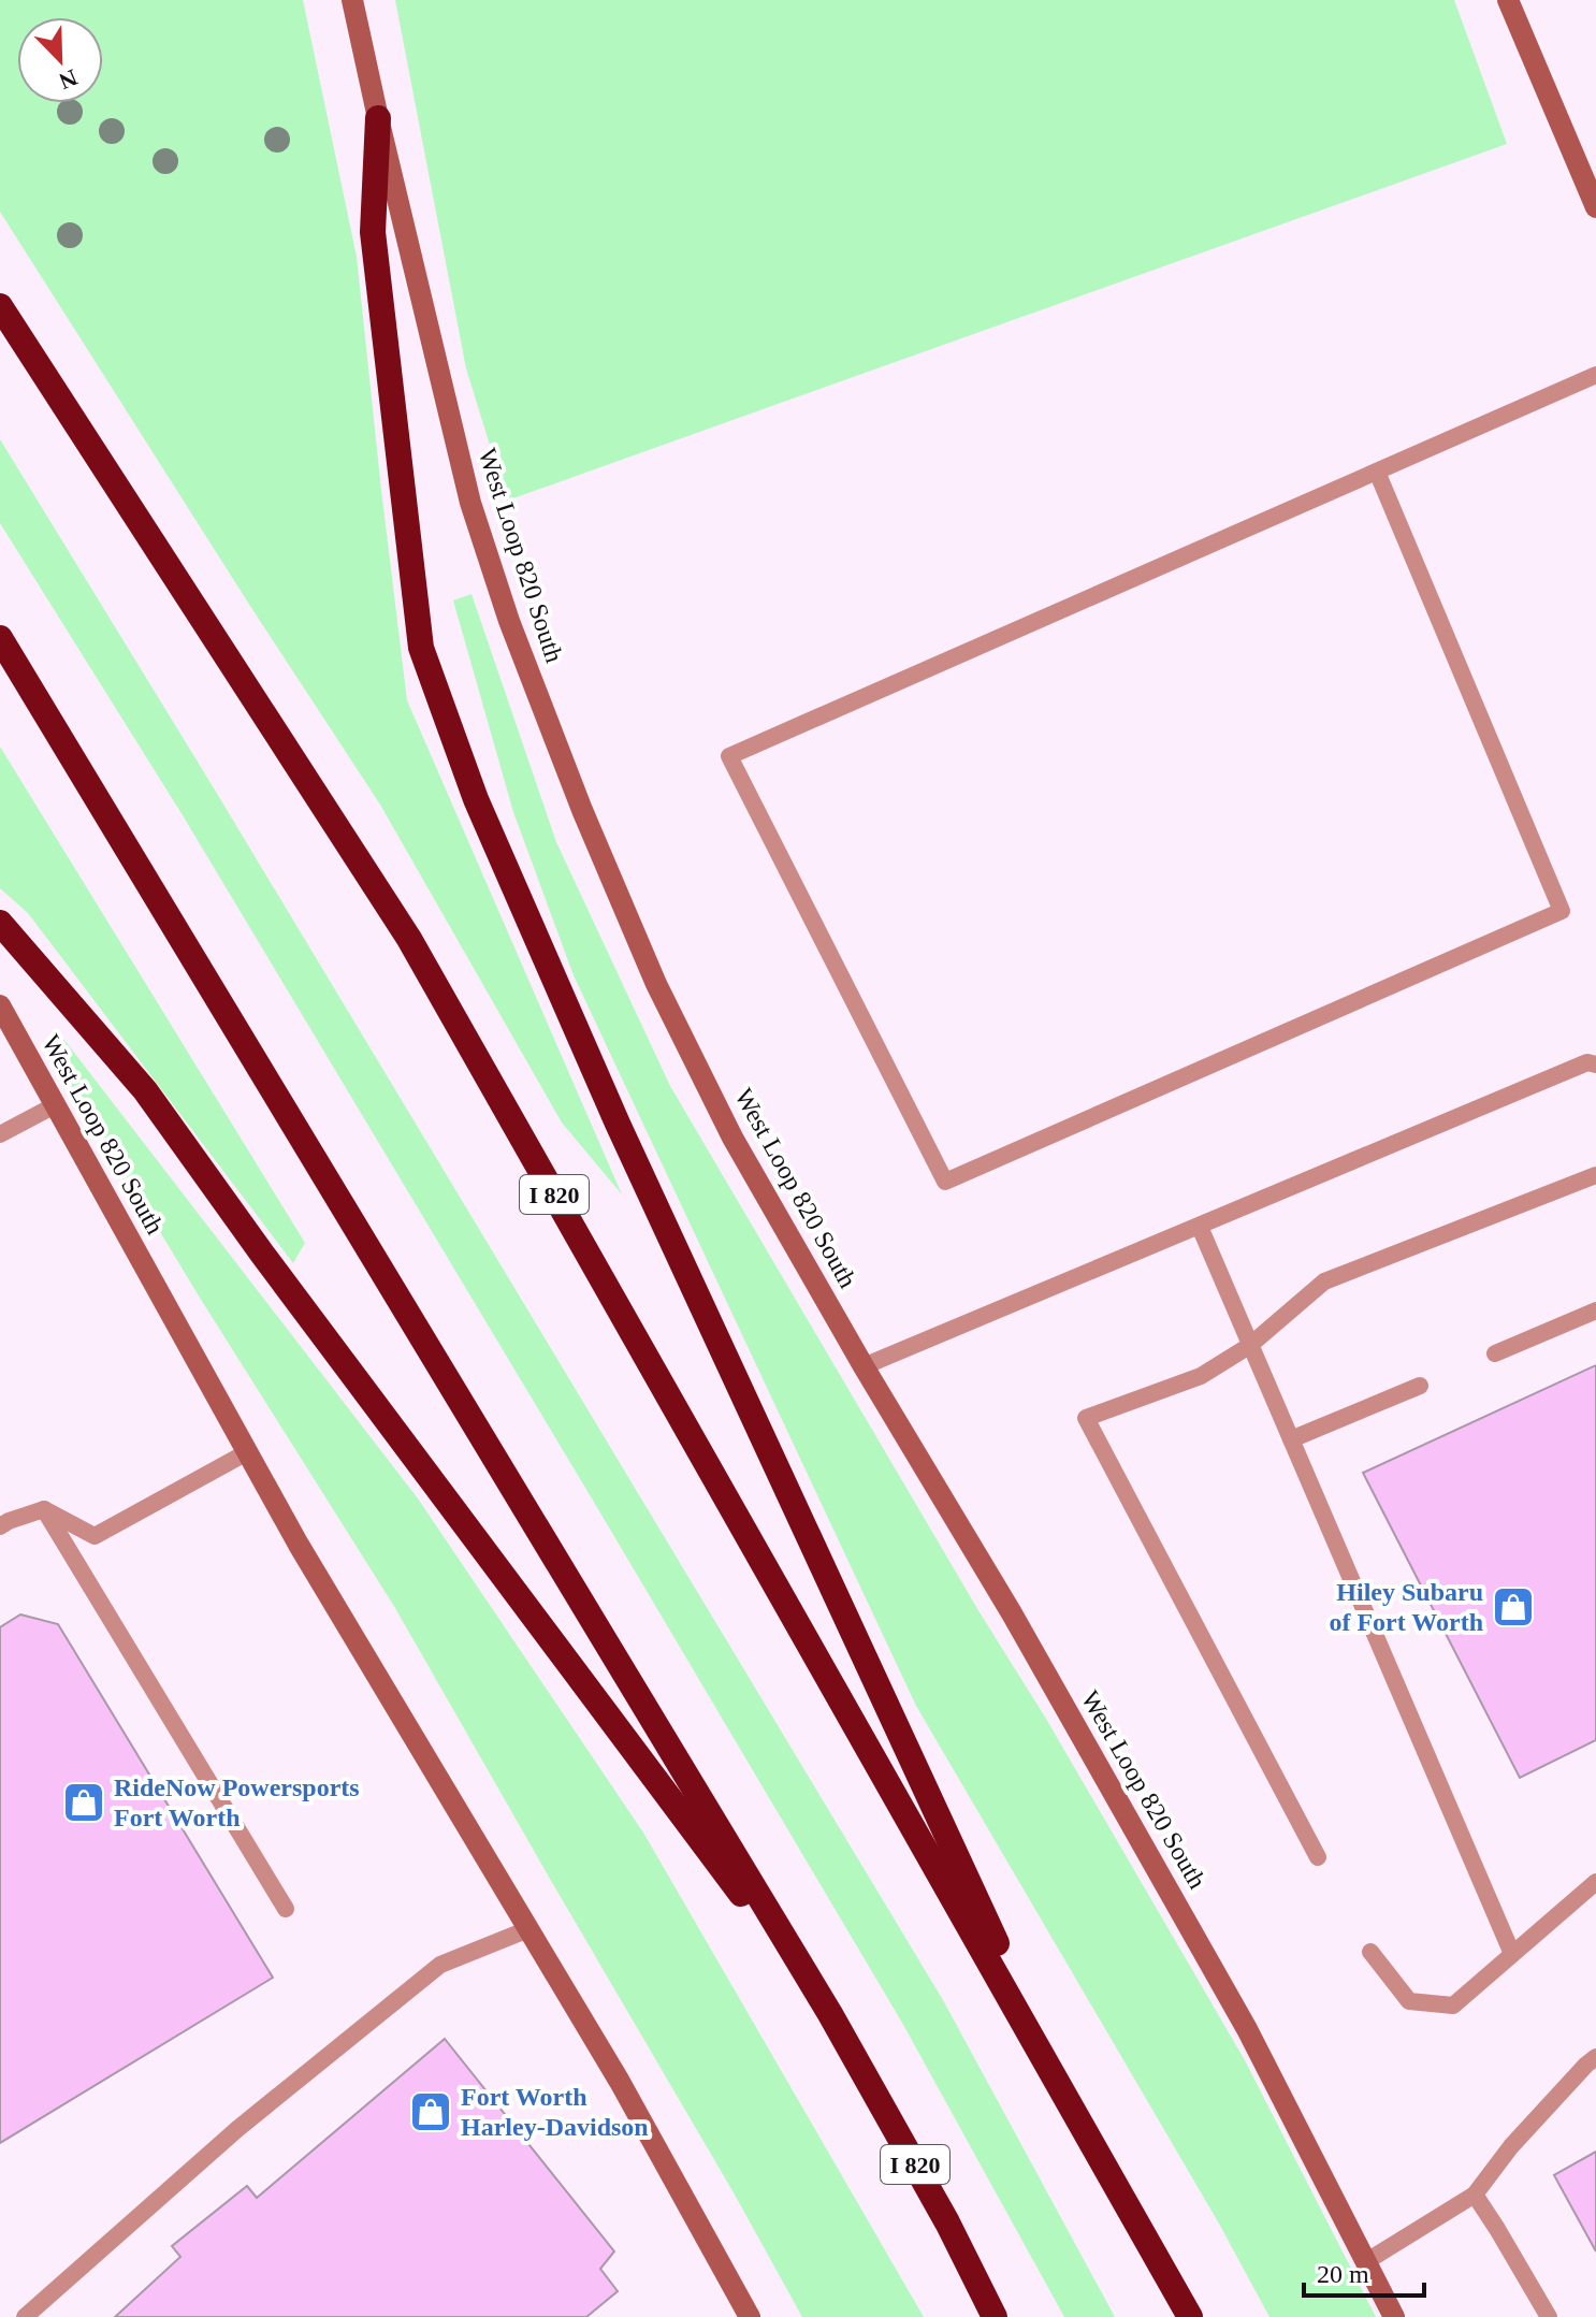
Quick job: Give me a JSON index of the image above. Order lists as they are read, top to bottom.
{
  "streets": {
    "highway": ["I 820"],
    "main road": ["West Loop 820 South"]
  },
  "places": {
    "shop": ["Hiley Subaru of Fort Worth", "RideNow Powersports Fort Worth", "Fort Worth Harley-Davidson"]
  },
  "scale_bar": "20 m",
  "north": "bottom right"
}
